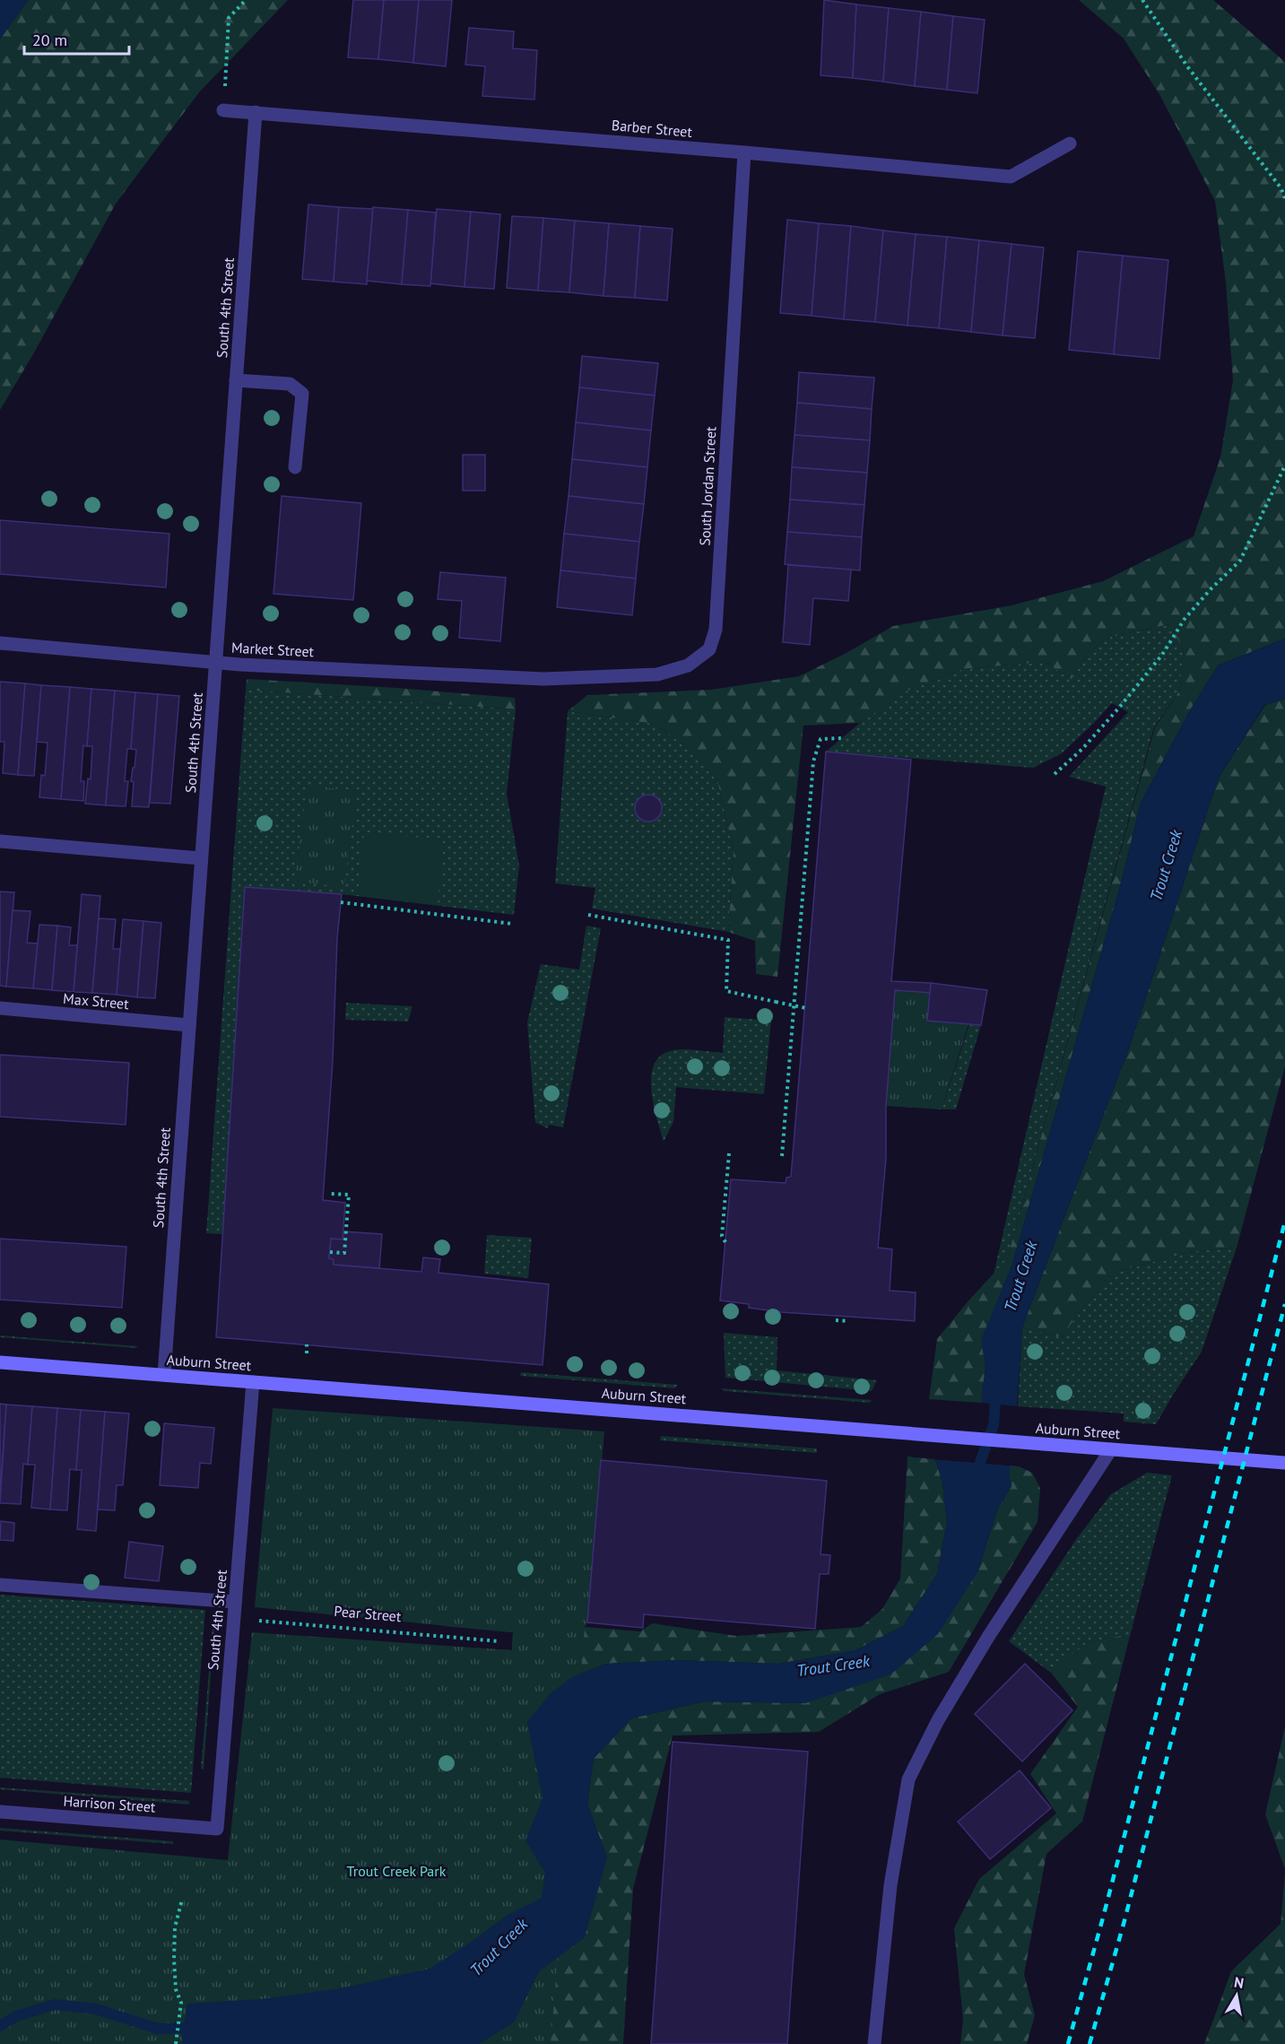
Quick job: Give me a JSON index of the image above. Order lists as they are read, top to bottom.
{
  "streets": {
    "street": [
      "Barber Street",
      "South 4th Street",
      "South Jordan Street",
      "Market Street",
      "Max Street",
      "Auburn Street",
      "Harrison Street"
    ],
    "path": ["Pear Street"]
  },
  "crossings": [
    ["Barber Street", "South 4th Street"],
    ["Barber Street", "South Jordan Street"],
    ["South 4th Street", "Market Street"],
    ["South 4th Street", "Max Street"],
    ["South 4th Street", "Auburn Street"],
    ["South 4th Street", "Pear Street"],
    ["South 4th Street", "Harrison Street"],
    ["South Jordan Street", "Market Street"]
  ],
  "water": ["Trout Creek"],
  "parks": ["Trout Creek Park"],
  "scale_bar": "20 m",
  "north": "top"
}
